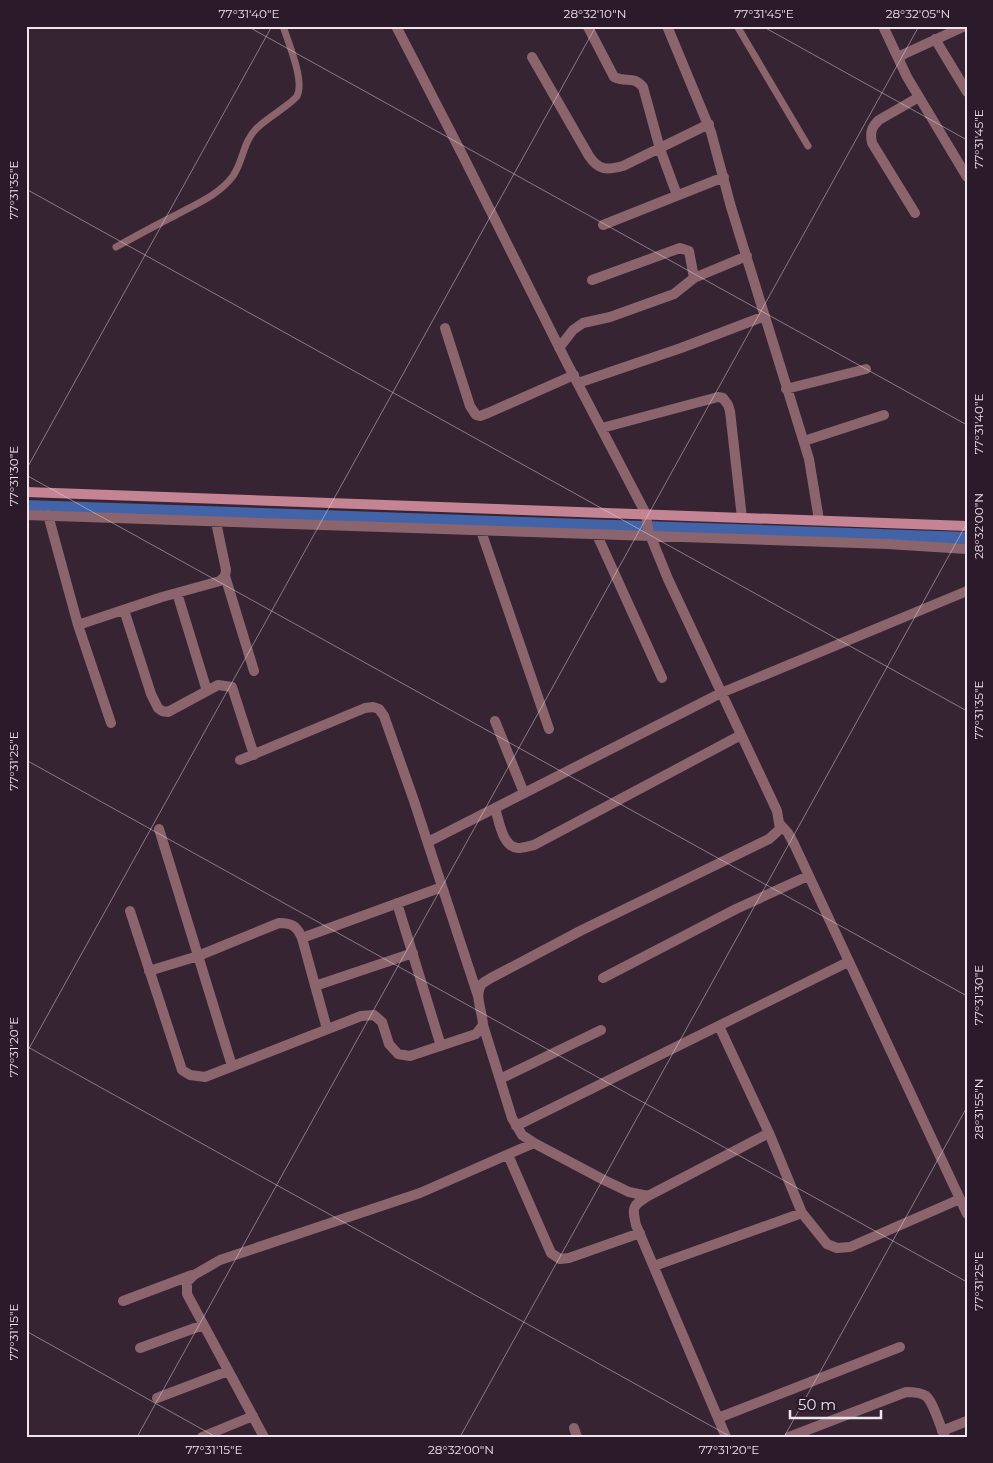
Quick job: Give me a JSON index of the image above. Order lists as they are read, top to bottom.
{
  "scale_bar": "50 m",
  "coordinates": [
    "77°31'40\"E",
    "28°32'10\"N",
    "77°31'45\"E",
    "28°32'05\"N",
    "77°31'35\"E",
    "77°31'30\"E",
    "28°32'00\"N",
    "77°31'25\"E",
    "77°31'20\"E",
    "28°31'55\"N",
    "77°31'15\"E"
  ]
}
